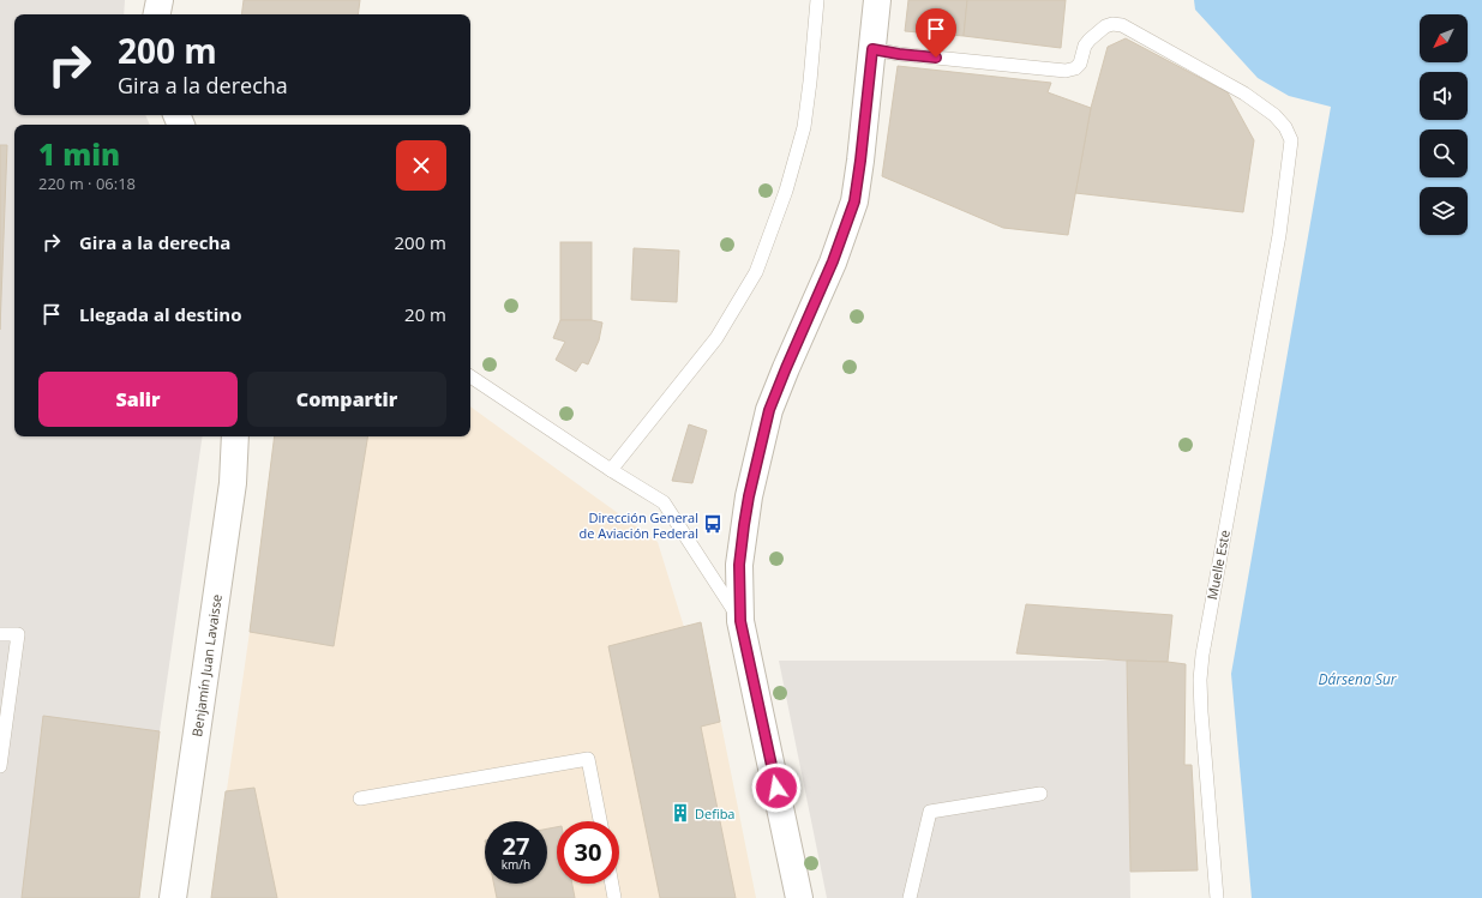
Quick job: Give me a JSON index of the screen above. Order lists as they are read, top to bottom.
{
  "streets": {
    "street": ["Benjamín Juan Lavaisse"],
    "lane": ["Muelle Este"]
  },
  "water": ["Dársena Sur"],
  "places": {
    "bus stop": ["Dirección General de Aviación Federal"],
    "building": ["Defiba"]
  },
  "north": "bottom left",
  "page": {
    "turn": ["200 m", "Gira a la derecha"],
    "heading": ["1 min", "220 m · 06:18"],
    "list": [
      {
        "name": "Gira a la derecha",
        "value": "200 m"
      },
      {
        "name": "Llegada al destino",
        "value": "20 m"
      }
    ],
    "buttons": ["Salir", "Compartir"],
    "speed": "27 km/h",
    "limit": "30"
  }
}
